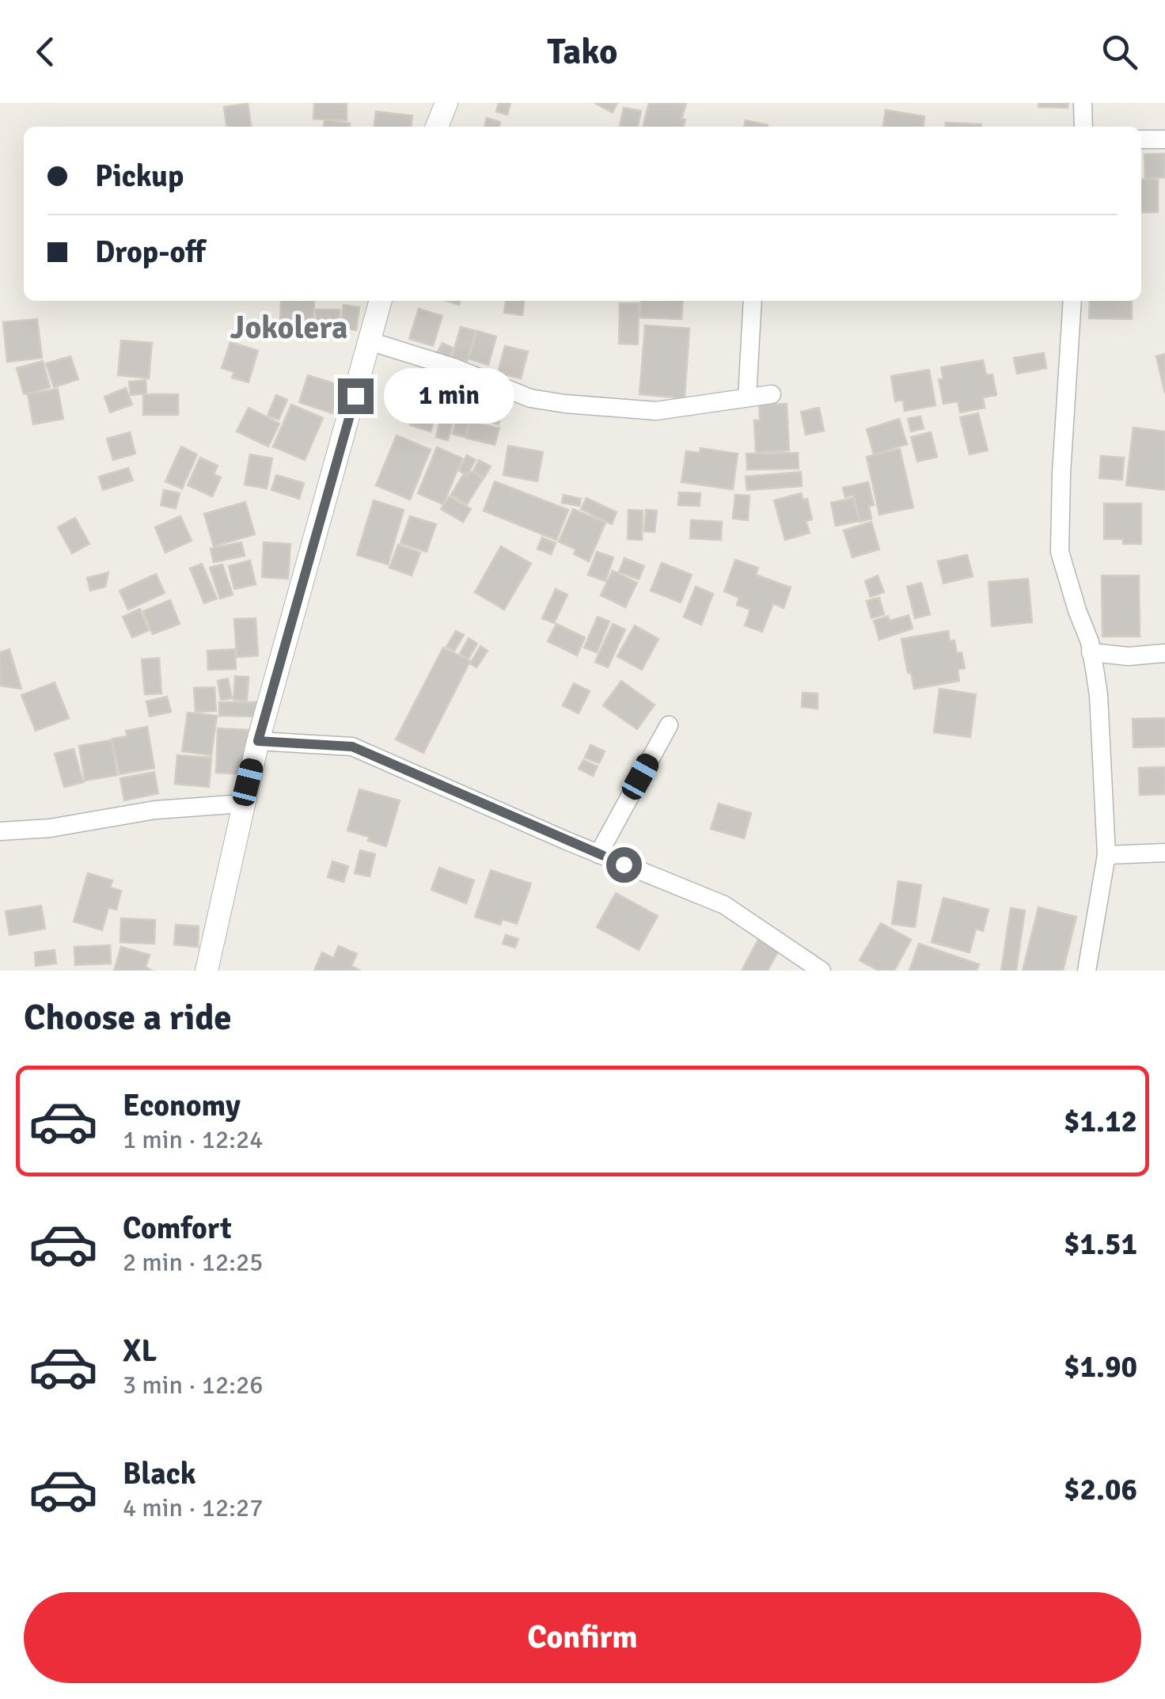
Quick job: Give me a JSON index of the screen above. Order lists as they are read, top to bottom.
{
  "districts": ["Jokolera"],
  "page": {
    "header": "Tako",
    "banner": ["Pickup", "Drop-off"],
    "bubble": "1 min",
    "heading": "Choose a ride",
    "list": [
      {
        "name": "Economy",
        "note": "1 min · 12:24",
        "value": "$1.12"
      },
      {
        "name": "Comfort",
        "note": "2 min · 12:25",
        "value": "$1.51"
      },
      {
        "name": "XL",
        "note": "3 min · 12:26",
        "value": "$1.90"
      },
      {
        "name": "Black",
        "note": "4 min · 12:27",
        "value": "$2.06"
      }
    ],
    "buttons": "Confirm"
  }
}
